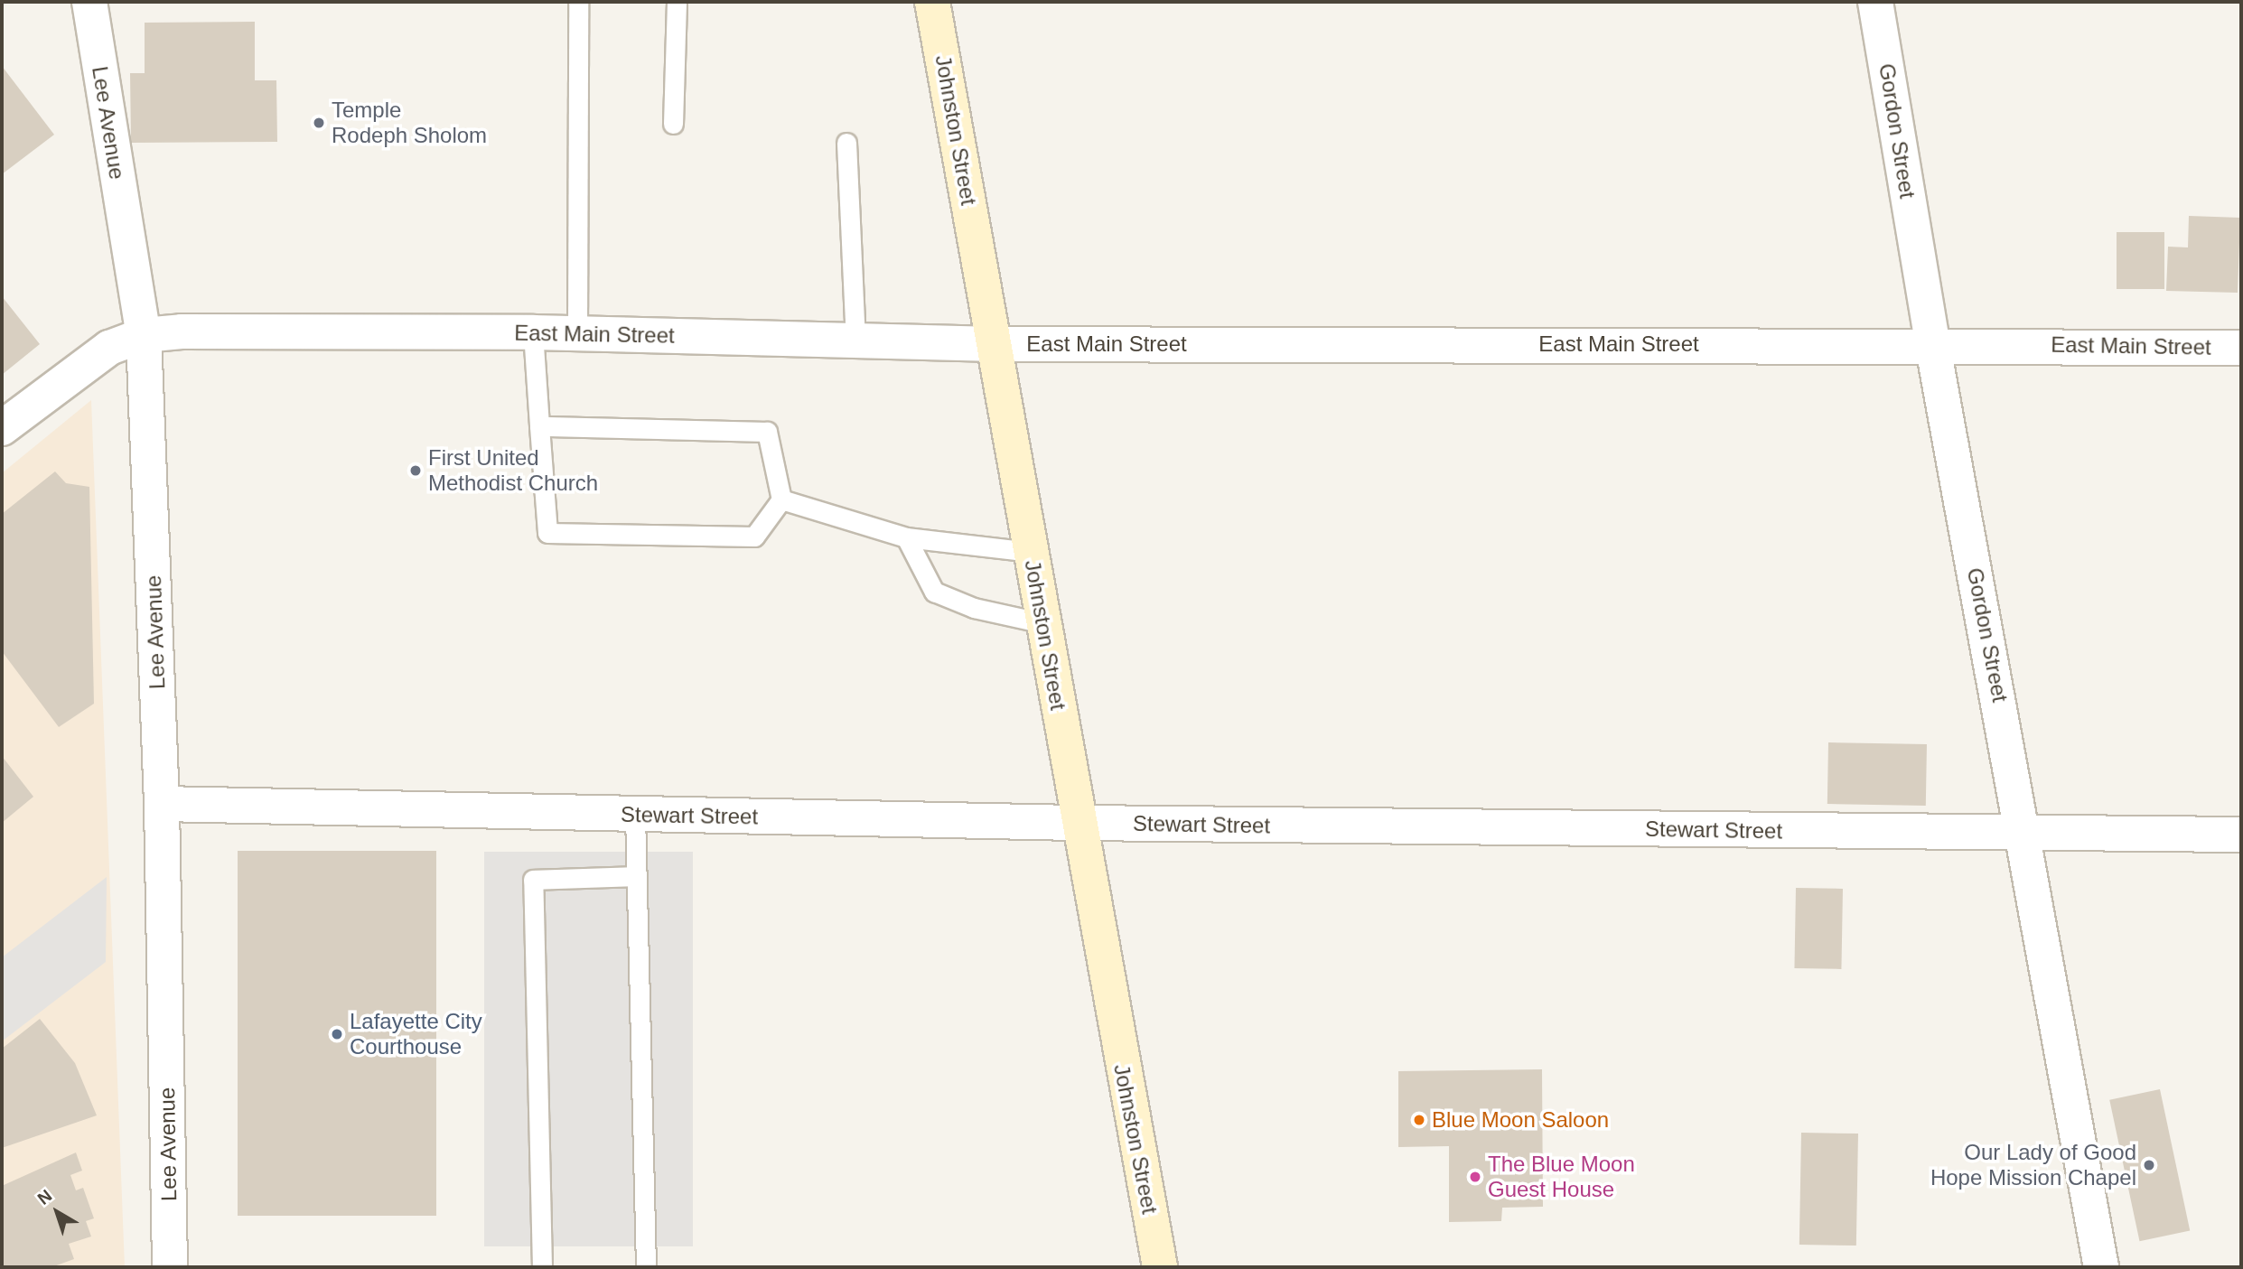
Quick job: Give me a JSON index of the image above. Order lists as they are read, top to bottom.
{
  "streets": {
    "main road": ["Johnston Street"],
    "street": [
      "Lee Avenue",
      "Gordon Street",
      "East Main Street",
      "Stewart Street"
    ]
  },
  "crossings": [
    ["Lee Avenue", "East Main Street"],
    ["Lee Avenue", "Stewart Street"],
    ["Johnston Street", "East Main Street"],
    ["Johnston Street", "Stewart Street"],
    ["Gordon Street", "East Main Street"],
    ["Gordon Street", "Stewart Street"]
  ],
  "places": [
    "Temple Rodeph Sholom",
    "First United Methodist Church",
    "Lafayette City Courthouse",
    "Blue Moon Saloon",
    "Our Lady of Good Hope Mission Chapel",
    "The Blue Moon Guest House"
  ],
  "north": "top left"
}
